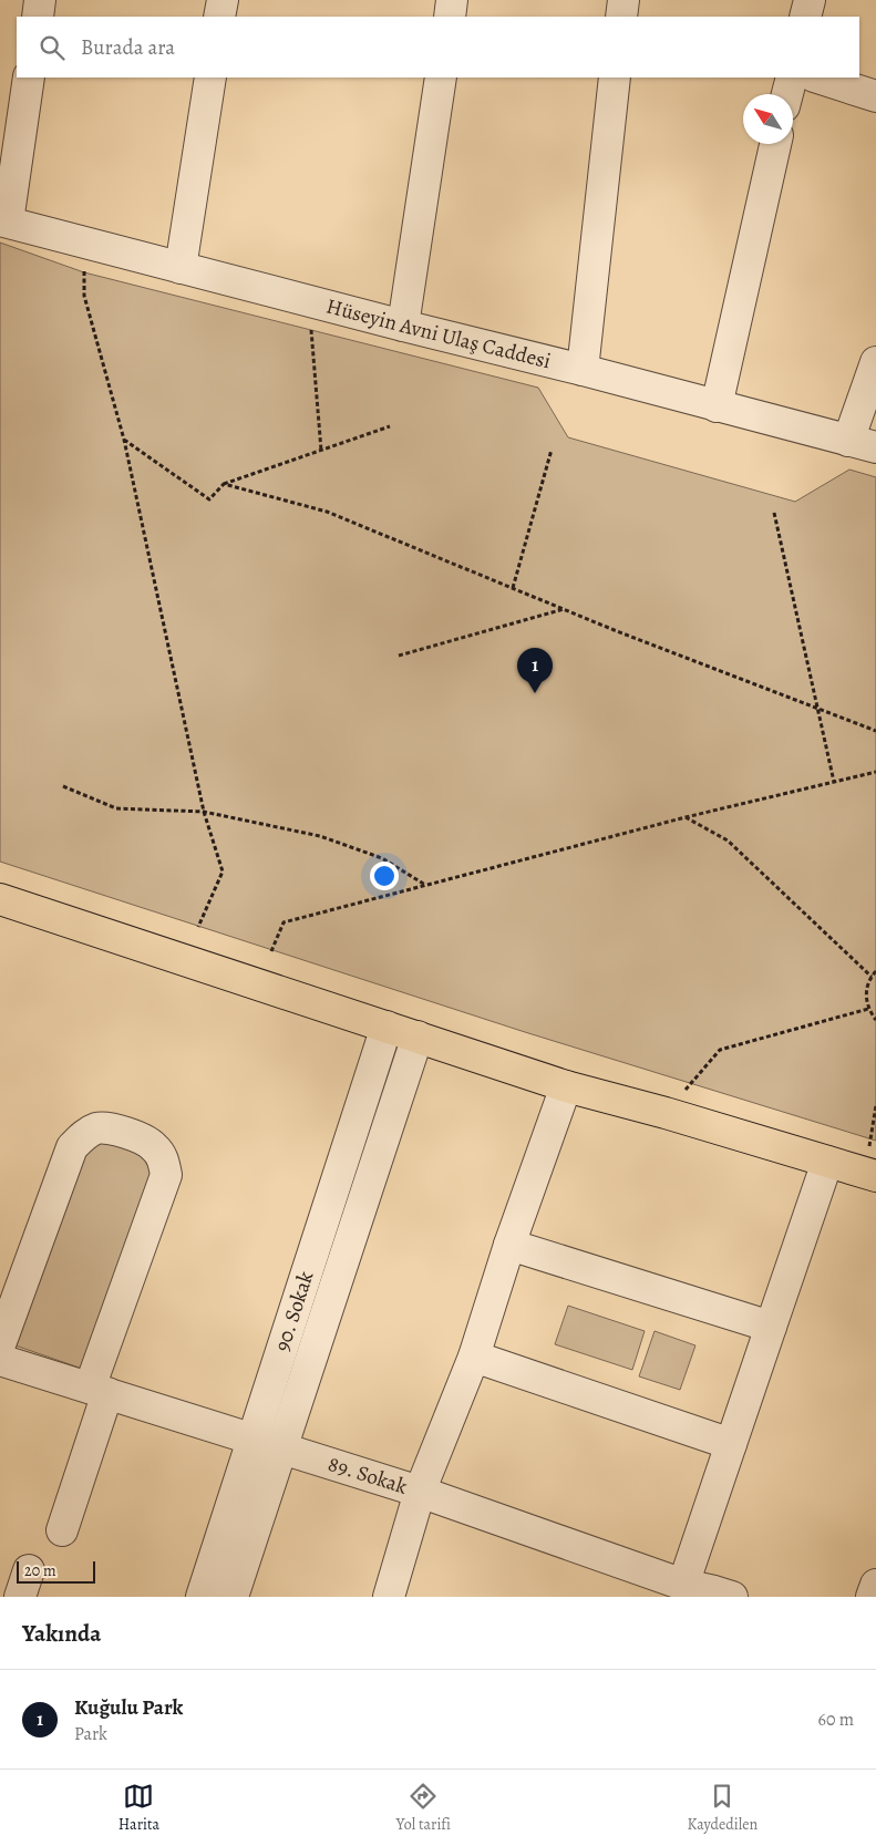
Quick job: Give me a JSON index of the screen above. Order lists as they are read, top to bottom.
{
  "streets": {
    "street": ["Hüseyin Avni Ulaş Caddesi", "90. Sokak", "89. Sokak"]
  },
  "crossings": [
    ["90. Sokak", "89. Sokak"]
  ],
  "scale_bar": "20 m",
  "north": "top left",
  "page": {
    "search": "Burada ara",
    "pins": "1",
    "scale": "20 m",
    "heading": "Yakında",
    "list": [
      {
        "mark": "1",
        "name": "Kuğulu Park",
        "note": "Park",
        "value": "60 m"
      }
    ],
    "nav": ["Harita", "Yol tarifi", "Kaydedilen"]
  }
}
